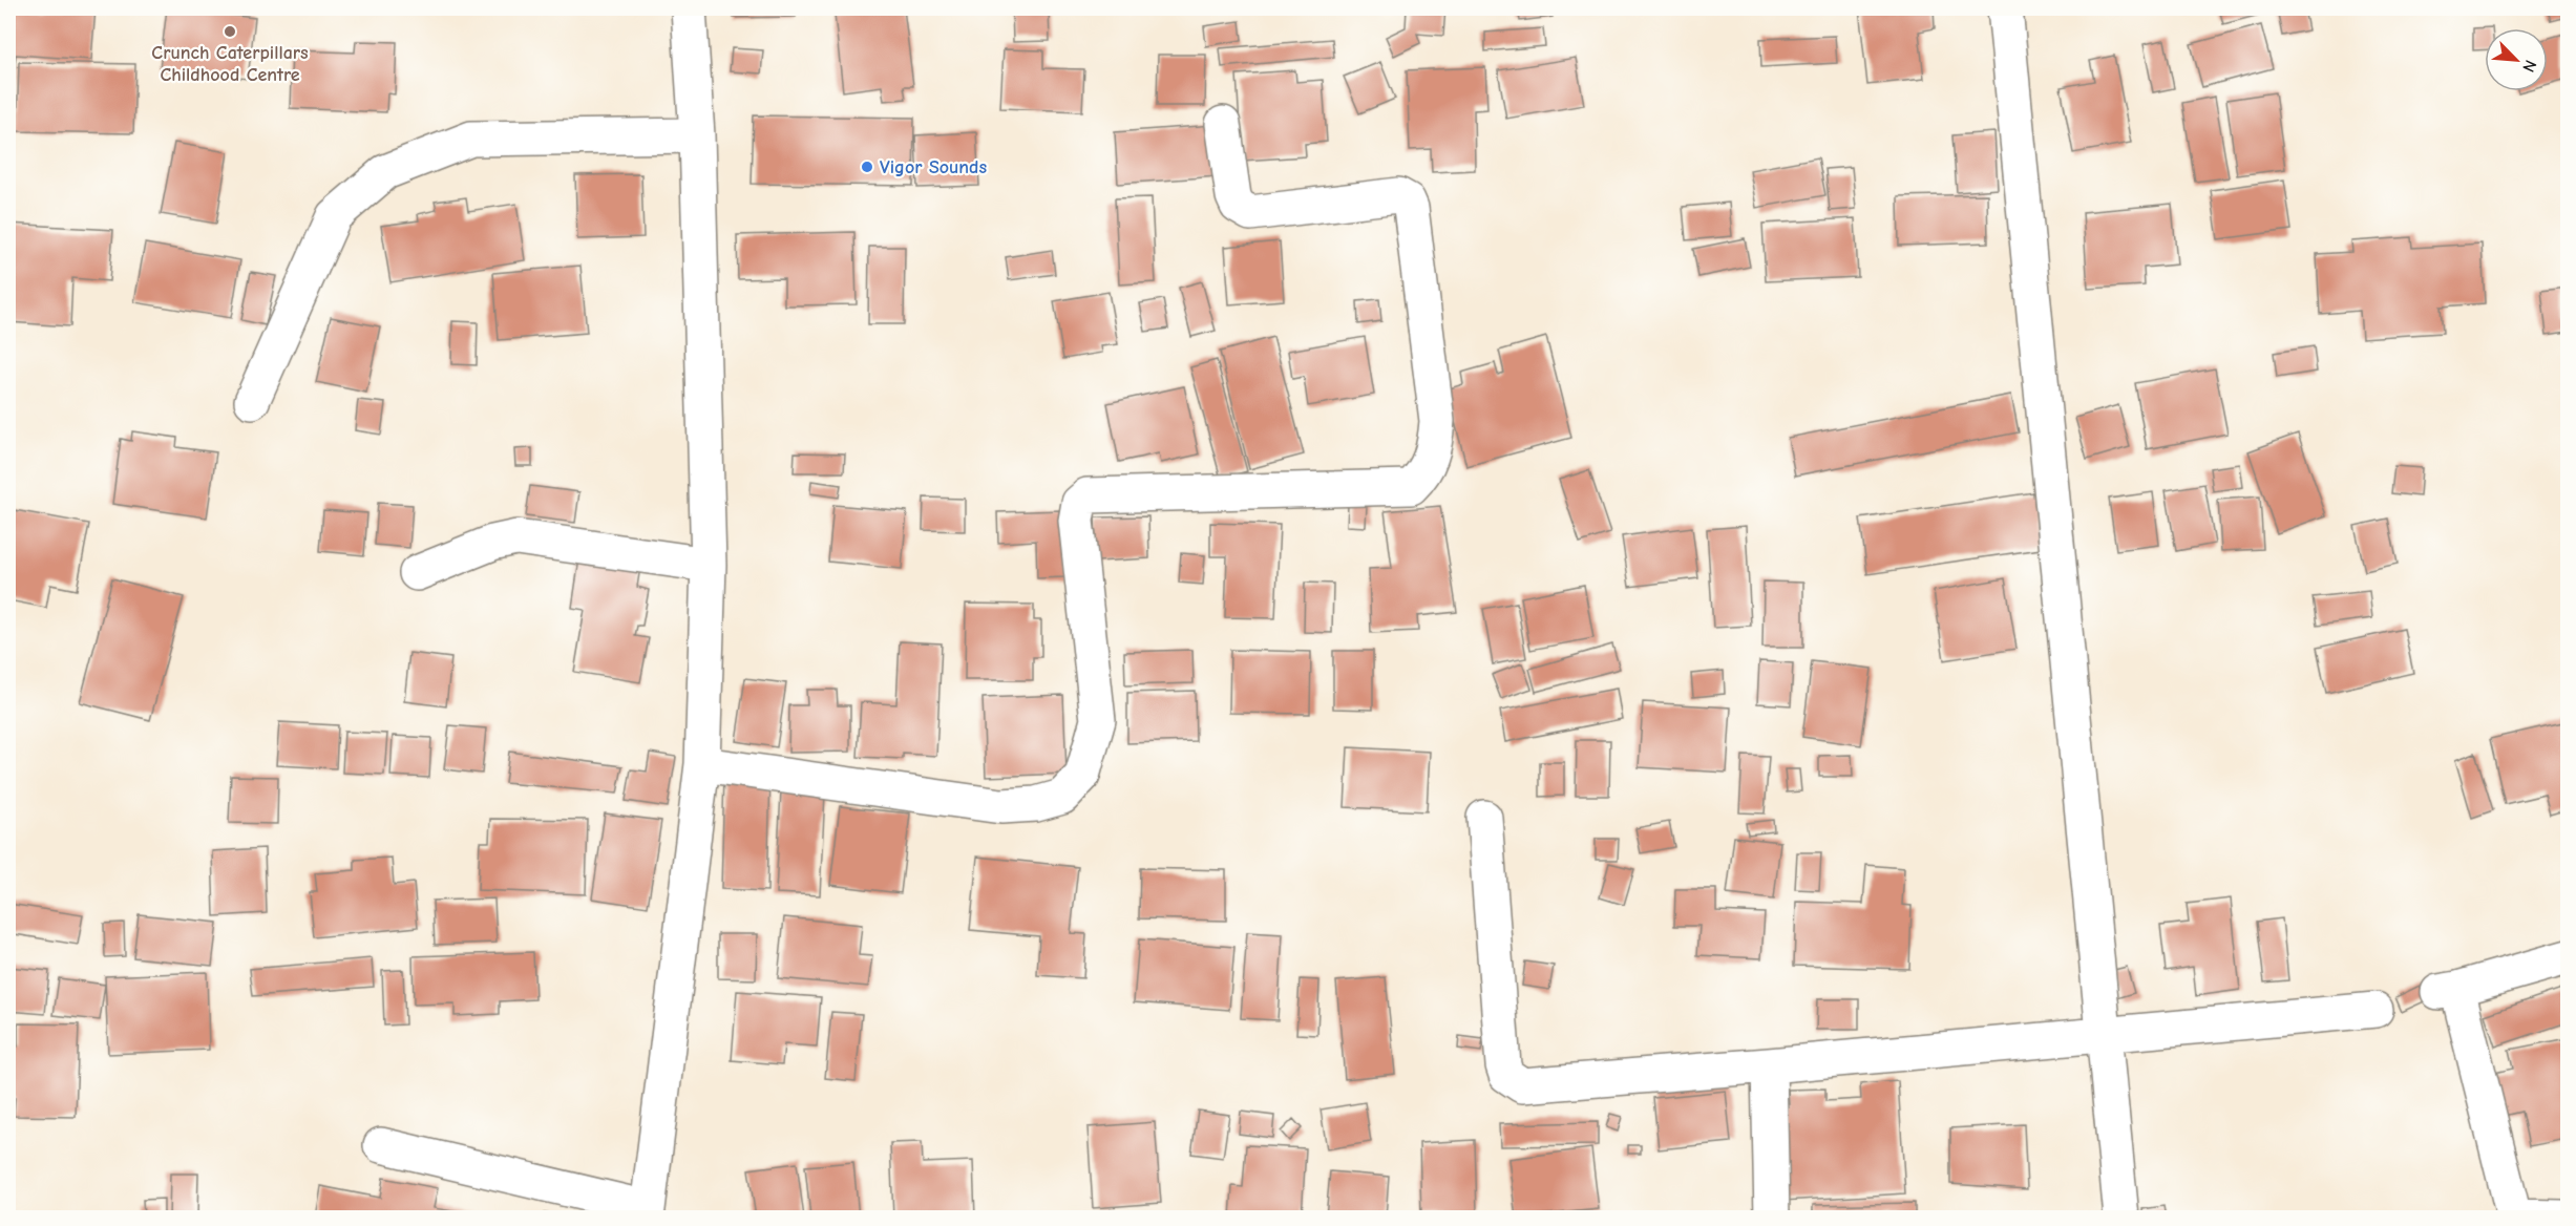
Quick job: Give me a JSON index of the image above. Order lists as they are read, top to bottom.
{
  "places": ["Crunch Caterpillars Childhood Centre", "Vigor Sounds"],
  "north": "bottom right"
}
